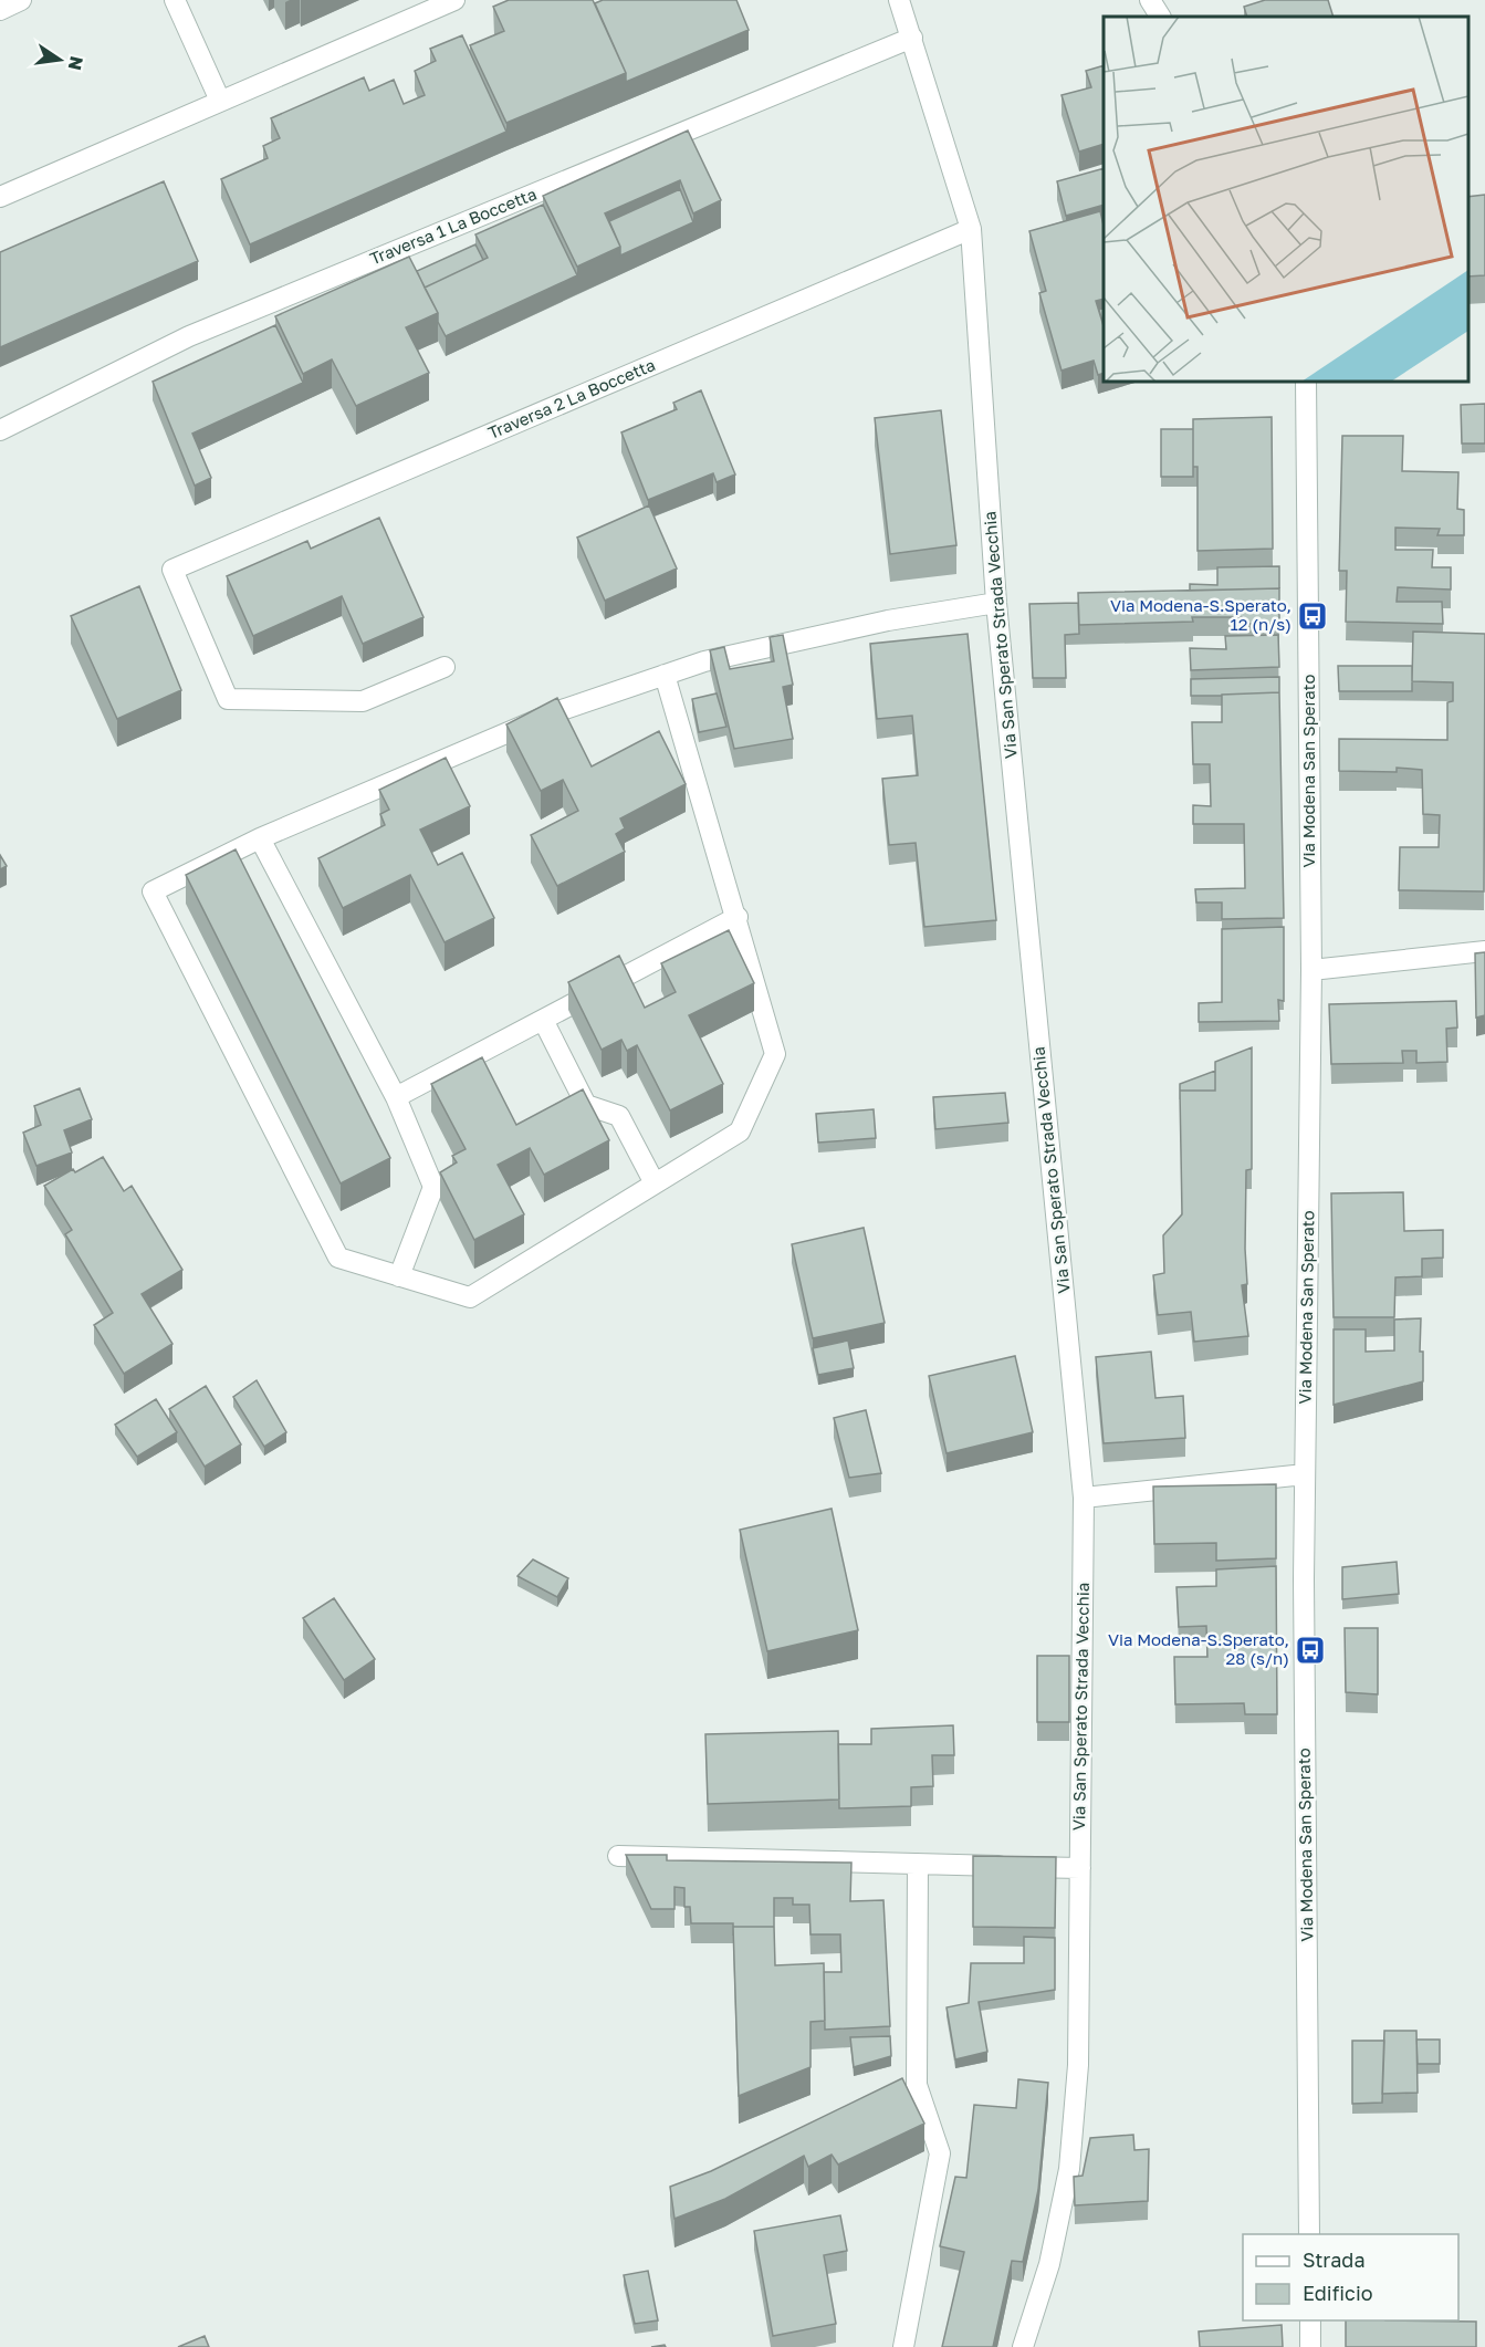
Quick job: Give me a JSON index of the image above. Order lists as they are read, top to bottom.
{
  "streets": {
    "street": [
      "Traversa 1 La Boccetta",
      "Traversa 2 La Boccetta",
      "Via San Sperato Strada Vecchia",
      "Via Modena San Sperato"
    ]
  },
  "crossings": [
    ["Traversa 1 La Boccetta", "Via San Sperato Strada Vecchia"],
    ["Traversa 2 La Boccetta", "Via San Sperato Strada Vecchia"]
  ],
  "places": {
    "bus stop": ["Via Modena-S.Sperato, 12 (n/s)", "Via Modena-S.Sperato, 28 (s/n)"]
  },
  "legend": ["Strada", "Edificio"],
  "north": "right"
}
